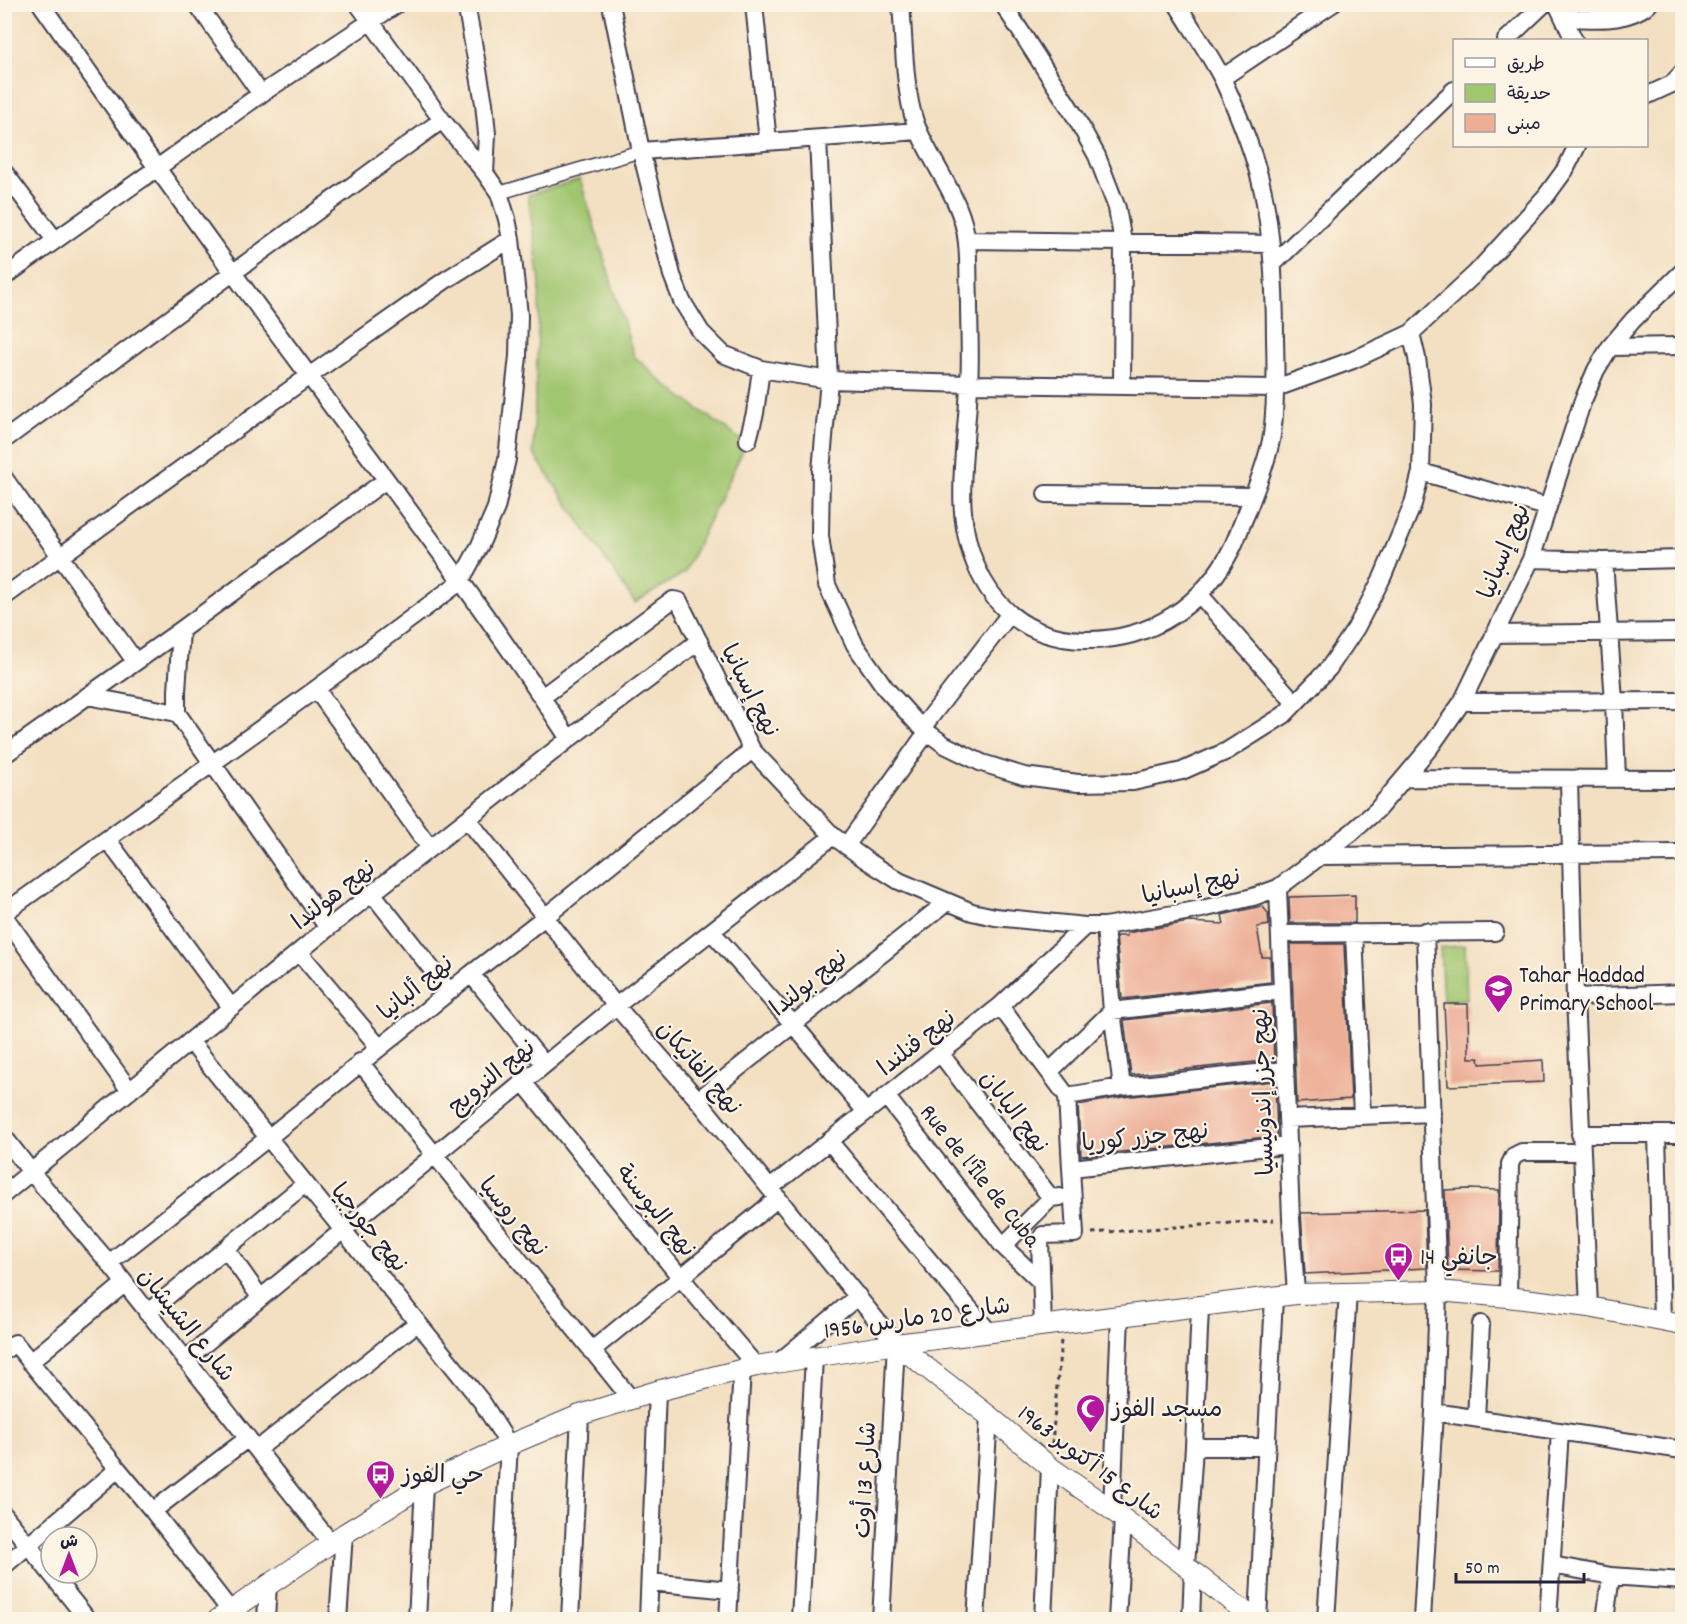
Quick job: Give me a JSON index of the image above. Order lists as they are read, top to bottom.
{
  "streets": {
    "street": [
      "نهج إسبانيا",
      "نهج هولندا",
      "نهج بولندا",
      "نهج ألبانيا",
      "نهج فنلندا",
      "نهج الفاتيكان",
      "نهج النرويج",
      "نهج جزر إندونيسيا",
      "نهج اليابان",
      "نهج جزر كوريا",
      "Rue de l'Île de Cuba",
      "نهج البوسنة",
      "نهج روسيا",
      "نهج جورجيا",
      "شارع 20 مارس 1956",
      "شارع الشيشان",
      "شارع 15 أكتوبر 1963",
      "شارع 13 أوت"
    ]
  },
  "crossings": [
    ["نهج إسبانيا", "نهج هولندا"],
    ["نهج إسبانيا", "نهج بولندا"],
    ["نهج إسبانيا", "نهج ألبانيا"],
    ["نهج إسبانيا", "نهج فنلندا"],
    ["نهج إسبانيا", "نهج النرويج"],
    ["نهج إسبانيا", "نهج جزر إندونيسيا"],
    ["نهج هولندا", "نهج الفاتيكان"],
    ["نهج هولندا", "نهج جورجيا"],
    ["نهج هولندا", "شارع الشيشان"],
    ["نهج بولندا", "نهج الفاتيكان"],
    ["نهج ألبانيا", "نهج الفاتيكان"],
    ["نهج ألبانيا", "نهج روسيا"],
    ["نهج ألبانيا", "نهج جورجيا"],
    ["نهج ألبانيا", "شارع الشيشان"],
    ["نهج فنلندا", "نهج الفاتيكان"],
    ["نهج فنلندا", "نهج اليابان"],
    ["نهج فنلندا", "Rue de l'Île de Cuba"],
    ["نهج فنلندا", "نهج البوسنة"],
    ["نهج فنلندا", "نهج روسيا"],
    ["نهج الفاتيكان", "نهج النرويج"],
    ["نهج الفاتيكان", "شارع 20 مارس 1956"],
    ["نهج الفاتيكان", "شارع 15 أكتوبر 1963"],
    ["نهج الفاتيكان", "شارع 13 أوت"],
    ["نهج النرويج", "نهج البوسنة"],
    ["نهج النرويج", "نهج روسيا"],
    ["نهج النرويج", "نهج جورجيا"],
    ["نهج النرويج", "شارع الشيشان"],
    ["نهج جزر إندونيسيا", "نهج جزر كوريا"],
    ["نهج جزر إندونيسيا", "شارع 20 مارس 1956"],
    ["نهج البوسنة", "شارع 20 مارس 1956"],
    ["نهج روسيا", "شارع 20 مارس 1956"],
    ["نهج جورجيا", "شارع 20 مارس 1956"],
    ["شارع 20 مارس 1956", "شارع الشيشان"],
    ["شارع 20 مارس 1956", "شارع 15 أكتوبر 1963"],
    ["شارع 20 مارس 1956", "شارع 13 أوت"],
    ["شارع 15 أكتوبر 1963", "شارع 13 أوت"]
  ],
  "places": {
    "school or university": ["Tahar Haddad Primary School"],
    "bus stop": ["14 جانفي", "حي الفوز"],
    "mosque": ["مسجد الفوز"]
  },
  "legend": ["طريق", "حديقة", "مبنى"],
  "scale_bar": "50 m",
  "north": "top"
}
